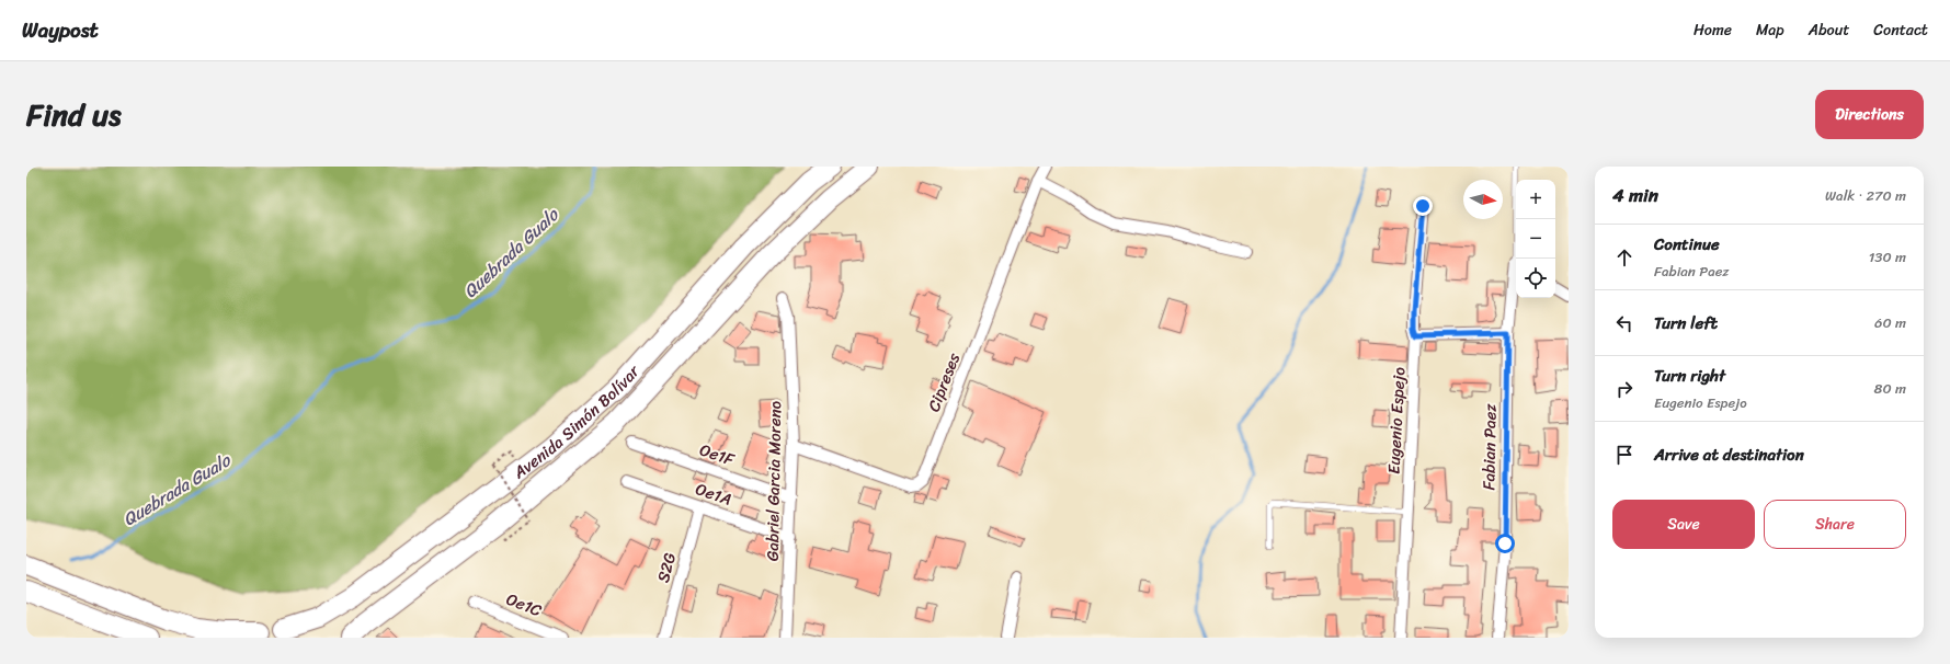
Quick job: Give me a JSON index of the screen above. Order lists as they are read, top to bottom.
{
  "streets": {
    "highway": ["Avenida Simón Bolívar"],
    "street": [
      "Cipreses",
      "Eugenio Espejo",
      "Fabian Paez",
      "Oe1F",
      "Gabriel Garcia Moreno",
      "Oe1A",
      "S2G",
      "Oe1C"
    ]
  },
  "crossings": [
    ["Cipreses", "Gabriel Garcia Moreno"],
    ["Oe1F", "Gabriel Garcia Moreno"],
    ["Gabriel Garcia Moreno", "Oe1A"],
    ["Oe1A", "S2G"]
  ],
  "water": ["Quebrada Gualo"],
  "north": "right",
  "page": {
    "header": "Waypost",
    "nav": [
      "Home",
      "Map",
      "About",
      "Contact"
    ],
    "title": "Find us",
    "buttons": [
      "Directions",
      ["Save", "Share"]
    ],
    "heading": ["4 min", "Walk · 270 m"],
    "map_buttons": ["+", "−"],
    "list": [
      ["Continue", "Fabian Paez", "130 m"],
      ["Turn left", "60 m"],
      ["Turn right", "Eugenio Espejo", "80 m"],
      "Arrive at destination"
    ]
  }
}
